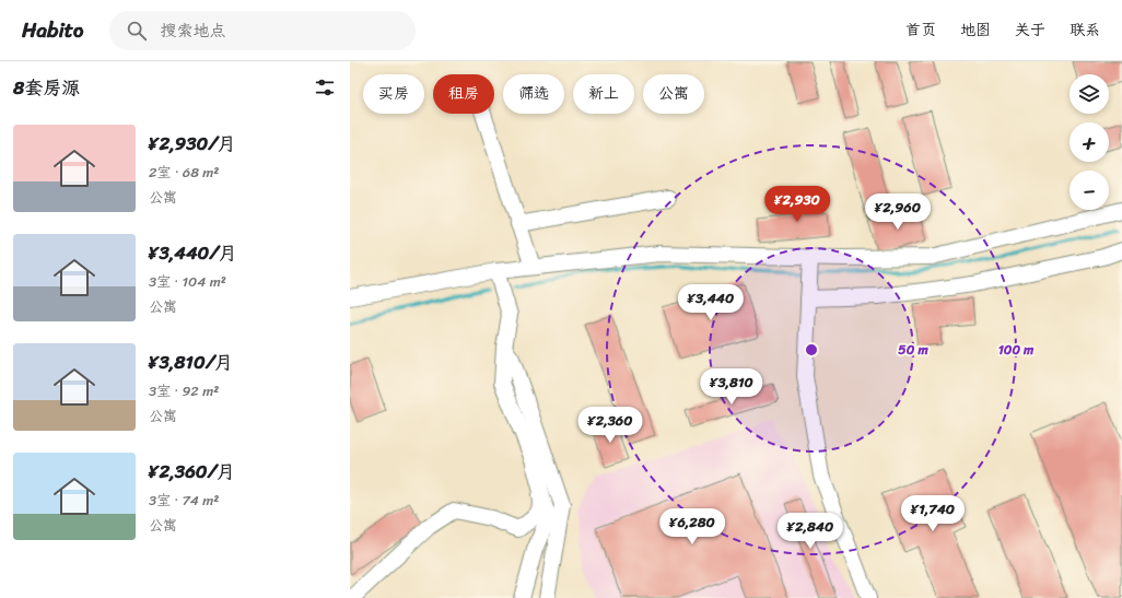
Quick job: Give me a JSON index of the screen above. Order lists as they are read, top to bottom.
{
  "page": {
    "header": "Habito",
    "search": "搜索地点",
    "nav": [
      "首页",
      "地图",
      "关于",
      "联系"
    ],
    "heading": "8套房源",
    "map_buttons": ["+", "−"],
    "chip": [
      "买房",
      "租房",
      "筛选",
      "新上",
      "公寓"
    ],
    "list": [
      {
        "name": "¥2,930/月",
        "note": "2室 · 68 m² · 公寓"
      },
      {
        "name": "¥3,440/月",
        "note": "3室 · 104 m² · 公寓"
      },
      {
        "name": "¥3,810/月",
        "note": "3室 · 92 m² · 公寓"
      },
      {
        "name": "¥2,360/月",
        "note": "3室 · 74 m² · 公寓"
      }
    ],
    "price": [
      "¥2,930",
      "¥2,960",
      "¥3,440",
      "¥3,810",
      "¥2,360",
      "¥1,740",
      "¥6,280",
      "¥2,840"
    ]
  },
  "rings": ["50 m", "100 m"]
}
